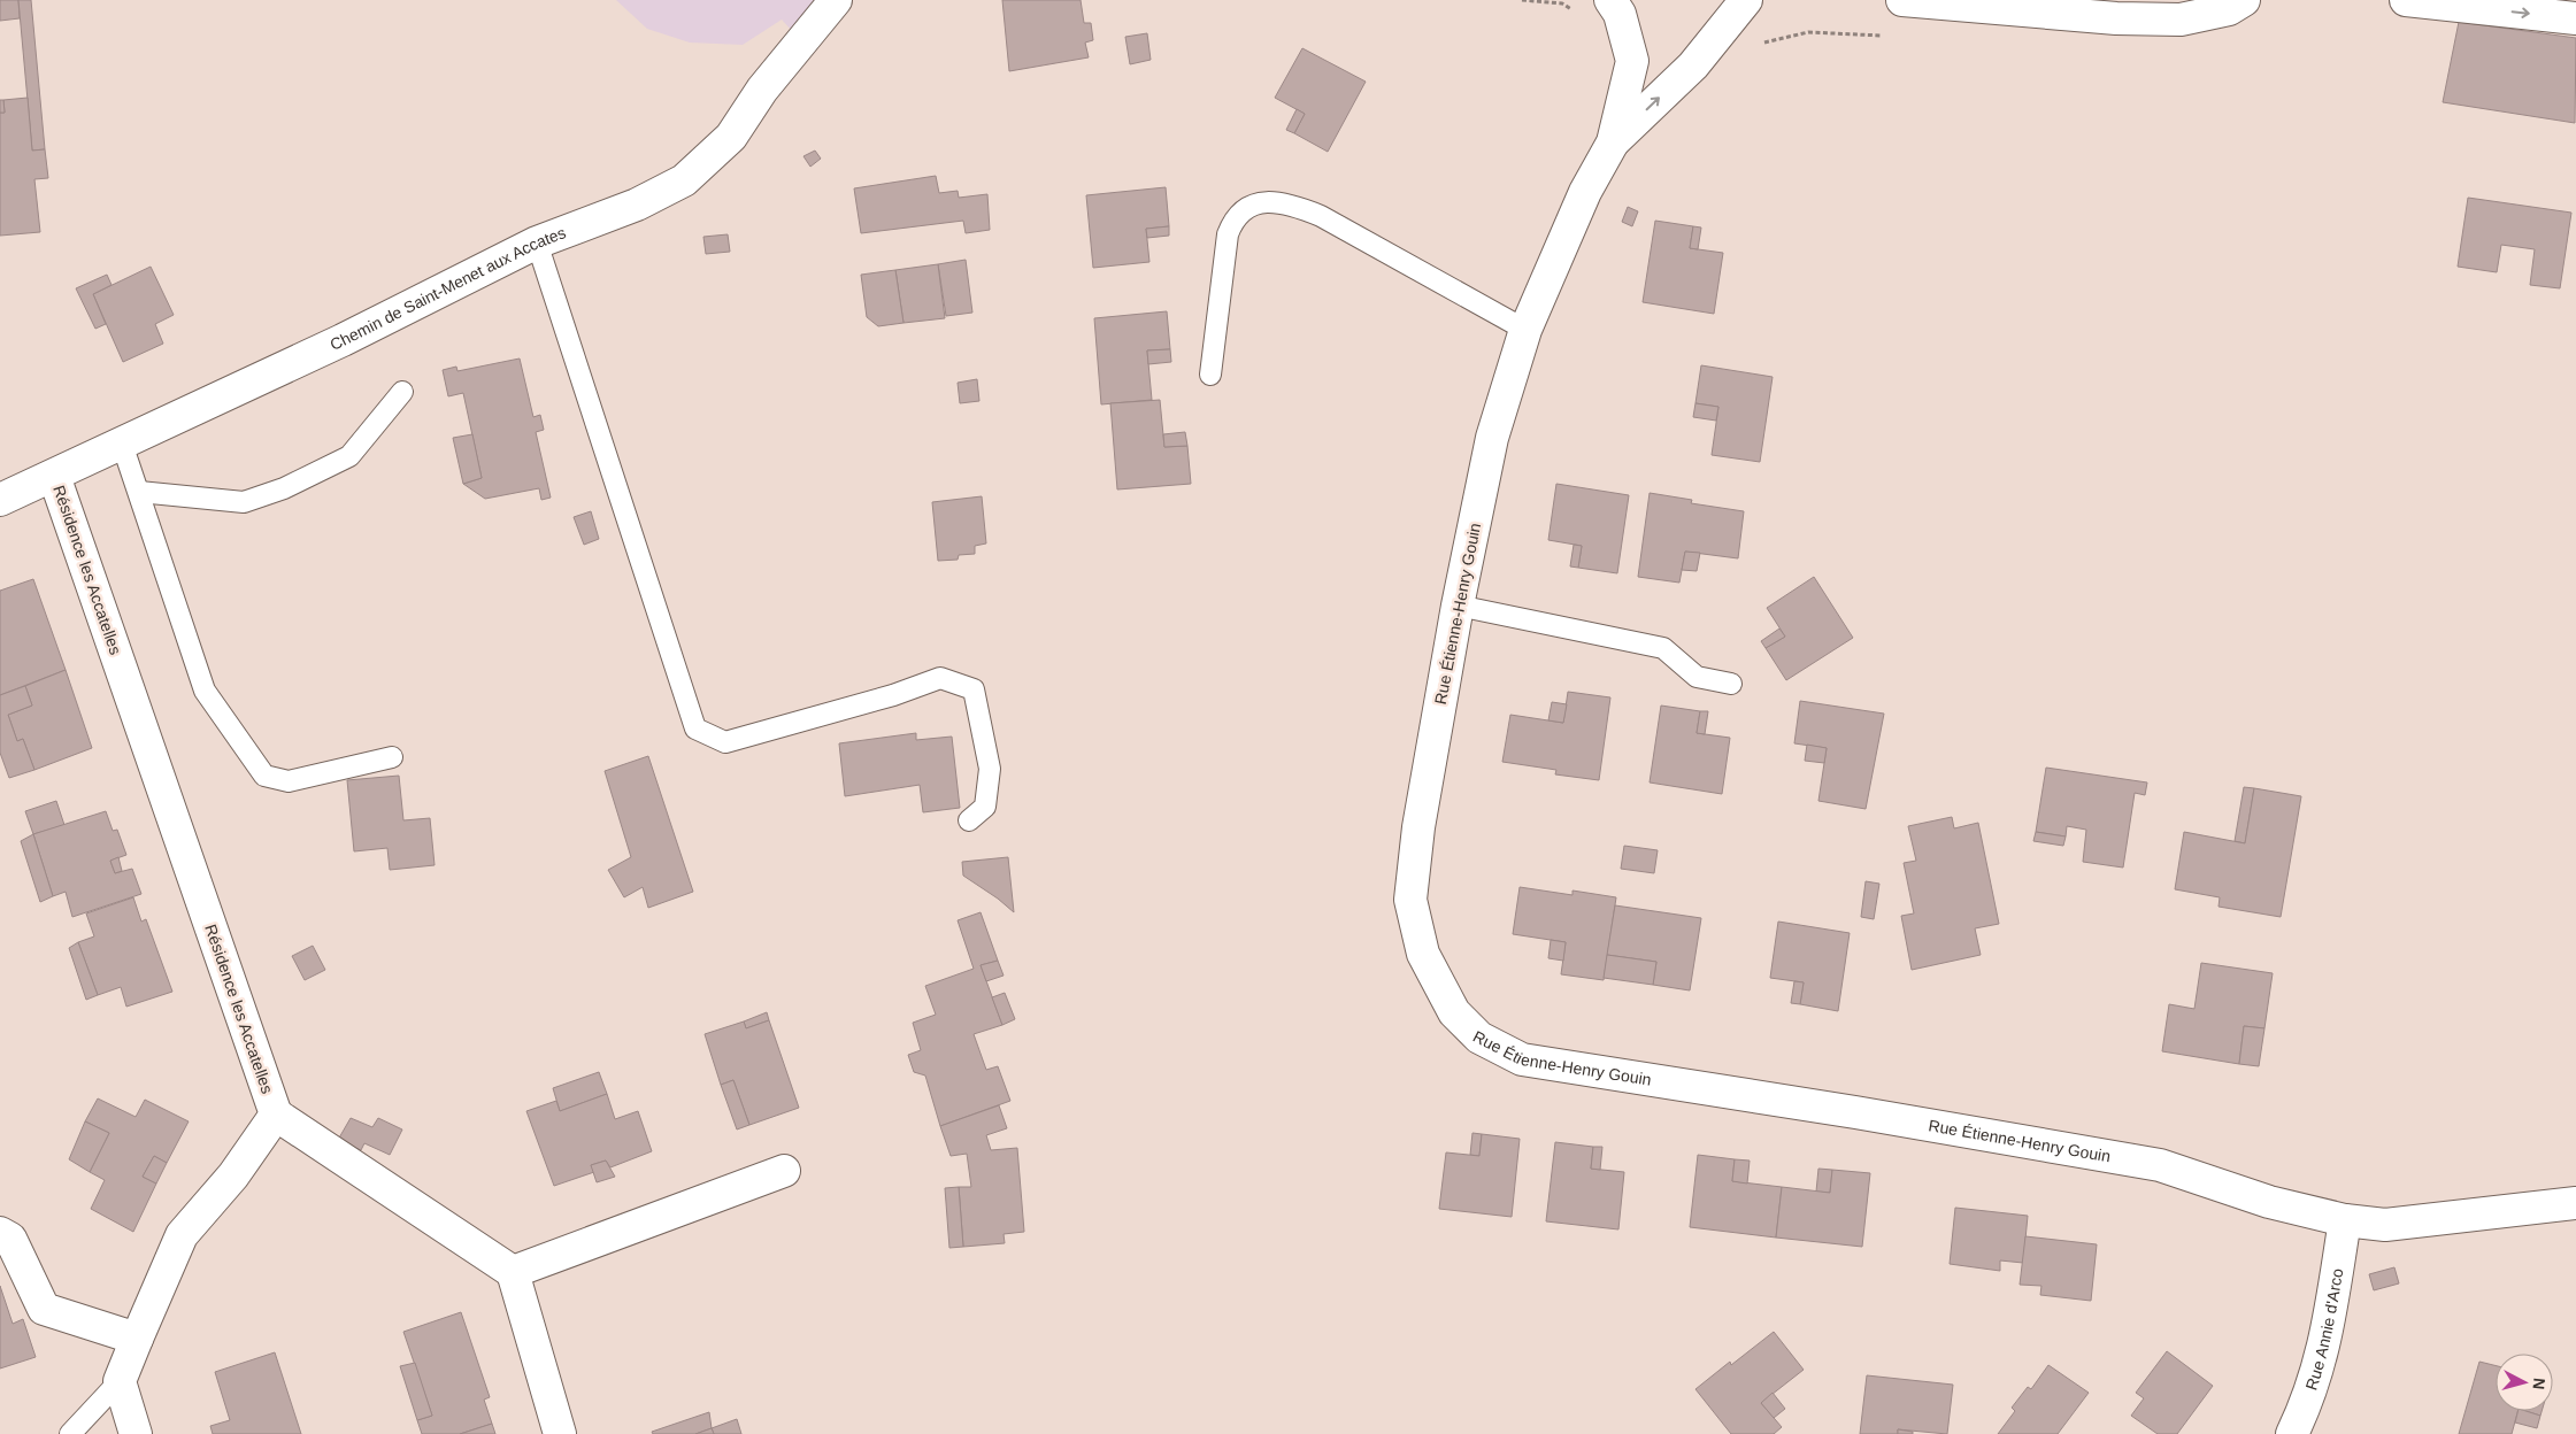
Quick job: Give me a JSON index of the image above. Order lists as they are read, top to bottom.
{
  "streets": {
    "street": [
      "Chemin de Saint-Menet aux Accates",
      "Résidence les Accatelles",
      "Rue Étienne-Henry Gouin",
      "Rue Annie d'Arco"
    ]
  },
  "crossings": [
    ["Chemin de Saint-Menet aux Accates", "Résidence les Accatelles"],
    ["Rue Étienne-Henry Gouin", "Rue Annie d'Arco"]
  ],
  "north": "right"
}
